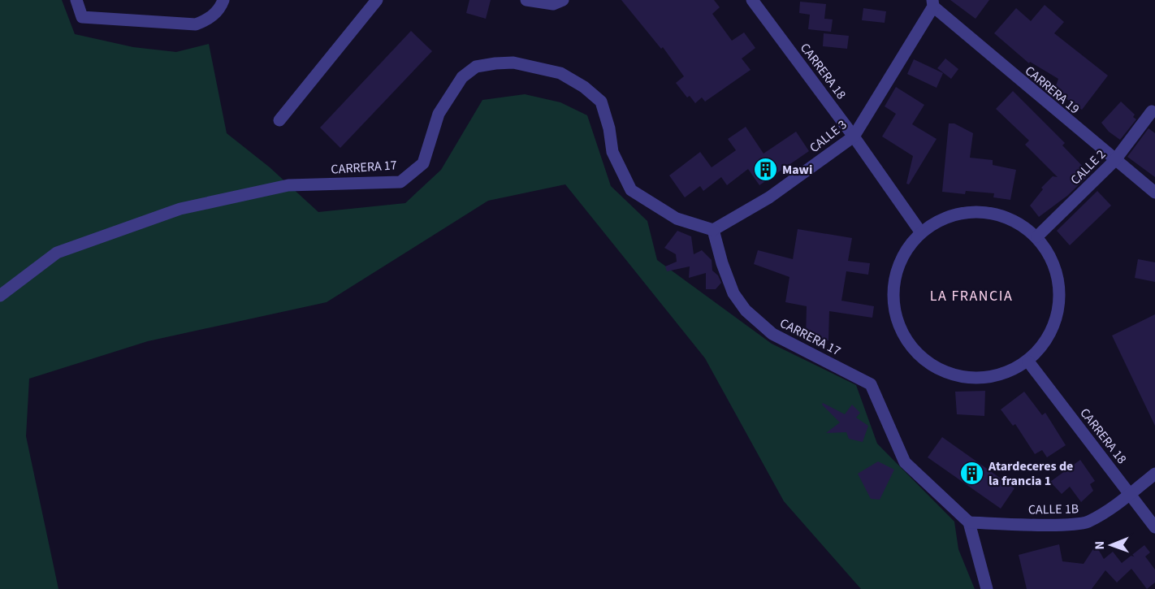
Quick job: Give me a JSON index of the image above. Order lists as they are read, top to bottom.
{
  "streets": {
    "street": [
      "CARRERA 18",
      "CARRERA 19",
      "CALLE 3",
      "CARRERA 17",
      "CALLE 2",
      "CALLE 1B"
    ]
  },
  "crossings": [
    ["CARRERA 18", "CALLE 3"],
    ["CARRERA 18", "CALLE 2"],
    ["CARRERA 18", "CALLE 1B"],
    ["CARRERA 19", "CALLE 3"],
    ["CARRERA 19", "CALLE 2"],
    ["CALLE 3", "CARRERA 17"],
    ["CARRERA 17", "CALLE 1B"]
  ],
  "districts": ["LA FRANCIA"],
  "places": {
    "building": ["Mawi", "Atardeceres de la francia 1"]
  },
  "north": "left"
}
